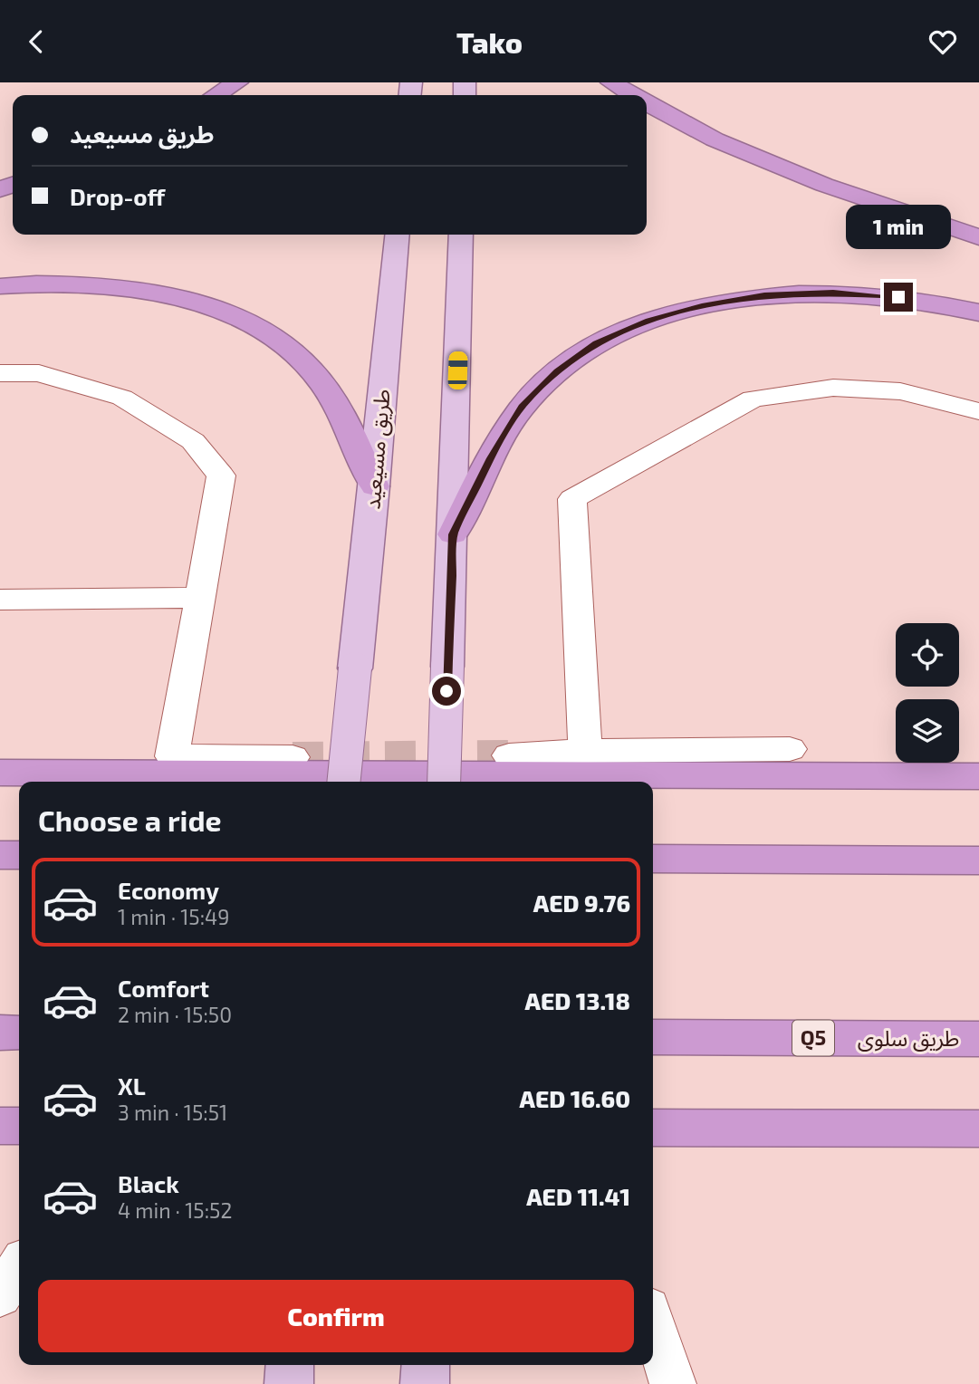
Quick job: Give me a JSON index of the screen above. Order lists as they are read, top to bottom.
{
  "streets": {
    "highway": ["Q5", "طريق سلوى"],
    "main road": ["طريق مسيعيد"]
  },
  "page": {
    "header": "Tako",
    "banner": ["طريق مسيعيد", "Drop-off"],
    "bubble": "1 min",
    "heading": "Choose a ride",
    "list": [
      {
        "name": "Economy",
        "note": "1 min · 15:49",
        "value": "AED 9.76"
      },
      {
        "name": "Comfort",
        "note": "2 min · 15:50",
        "value": "AED 13.18"
      },
      {
        "name": "XL",
        "note": "3 min · 15:51",
        "value": "AED 16.60"
      },
      {
        "name": "Black",
        "note": "4 min · 15:52",
        "value": "AED 11.41"
      }
    ],
    "buttons": "Confirm"
  }
}
